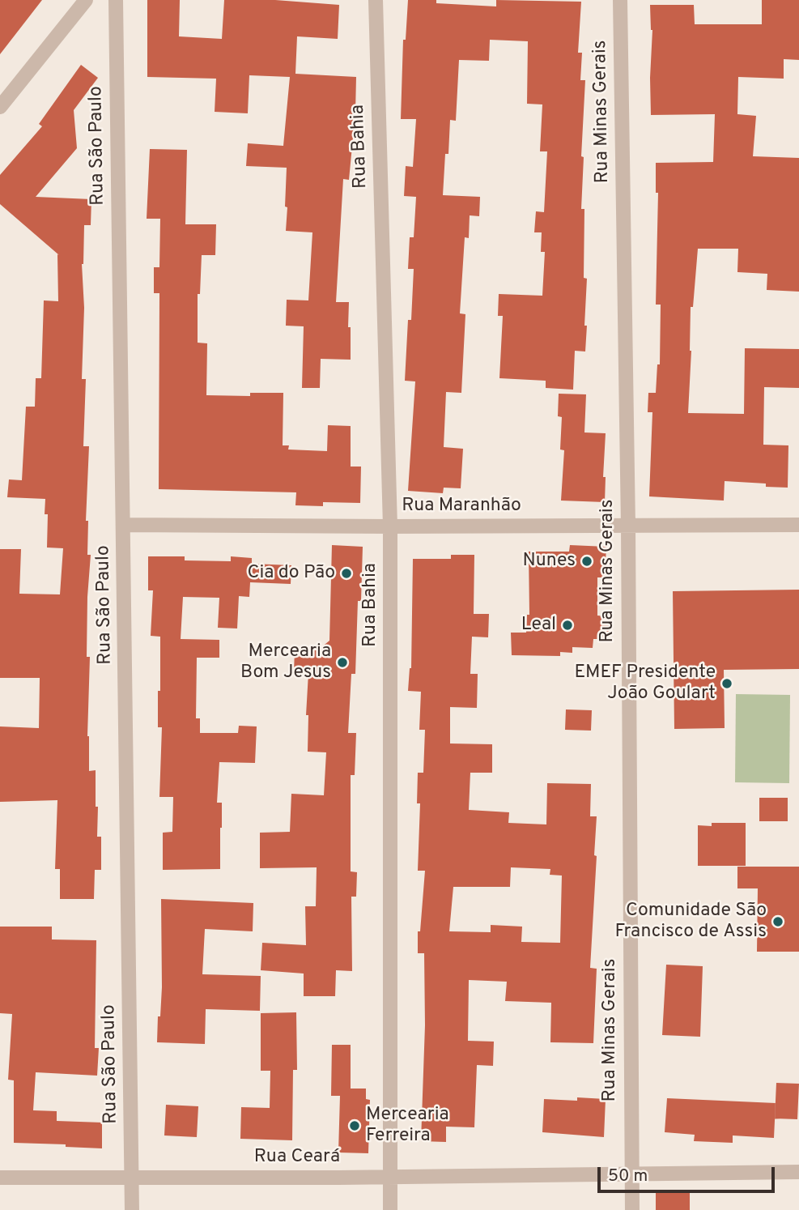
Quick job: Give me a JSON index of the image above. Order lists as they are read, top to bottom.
{
  "streets": {
    "street": [
      "Rua Minas Gerais",
      "Rua São Paulo",
      "Rua Bahia",
      "Rua Maranhão",
      "Rua Ceará"
    ]
  },
  "crossings": [
    ["Rua Minas Gerais", "Rua Maranhão"],
    ["Rua Minas Gerais", "Rua Ceará"],
    ["Rua São Paulo", "Rua Maranhão"],
    ["Rua São Paulo", "Rua Ceará"],
    ["Rua Bahia", "Rua Maranhão"],
    ["Rua Bahia", "Rua Ceará"]
  ],
  "places": [
    "Nunes",
    "Cia do Pão",
    "Leal",
    "Mercearia Bom Jesus",
    "EMEF Presidente João Goulart",
    "Comunidade São Francisco de Assis",
    "Mercearia Ferreira"
  ],
  "scale_bar": "50 m"
}
